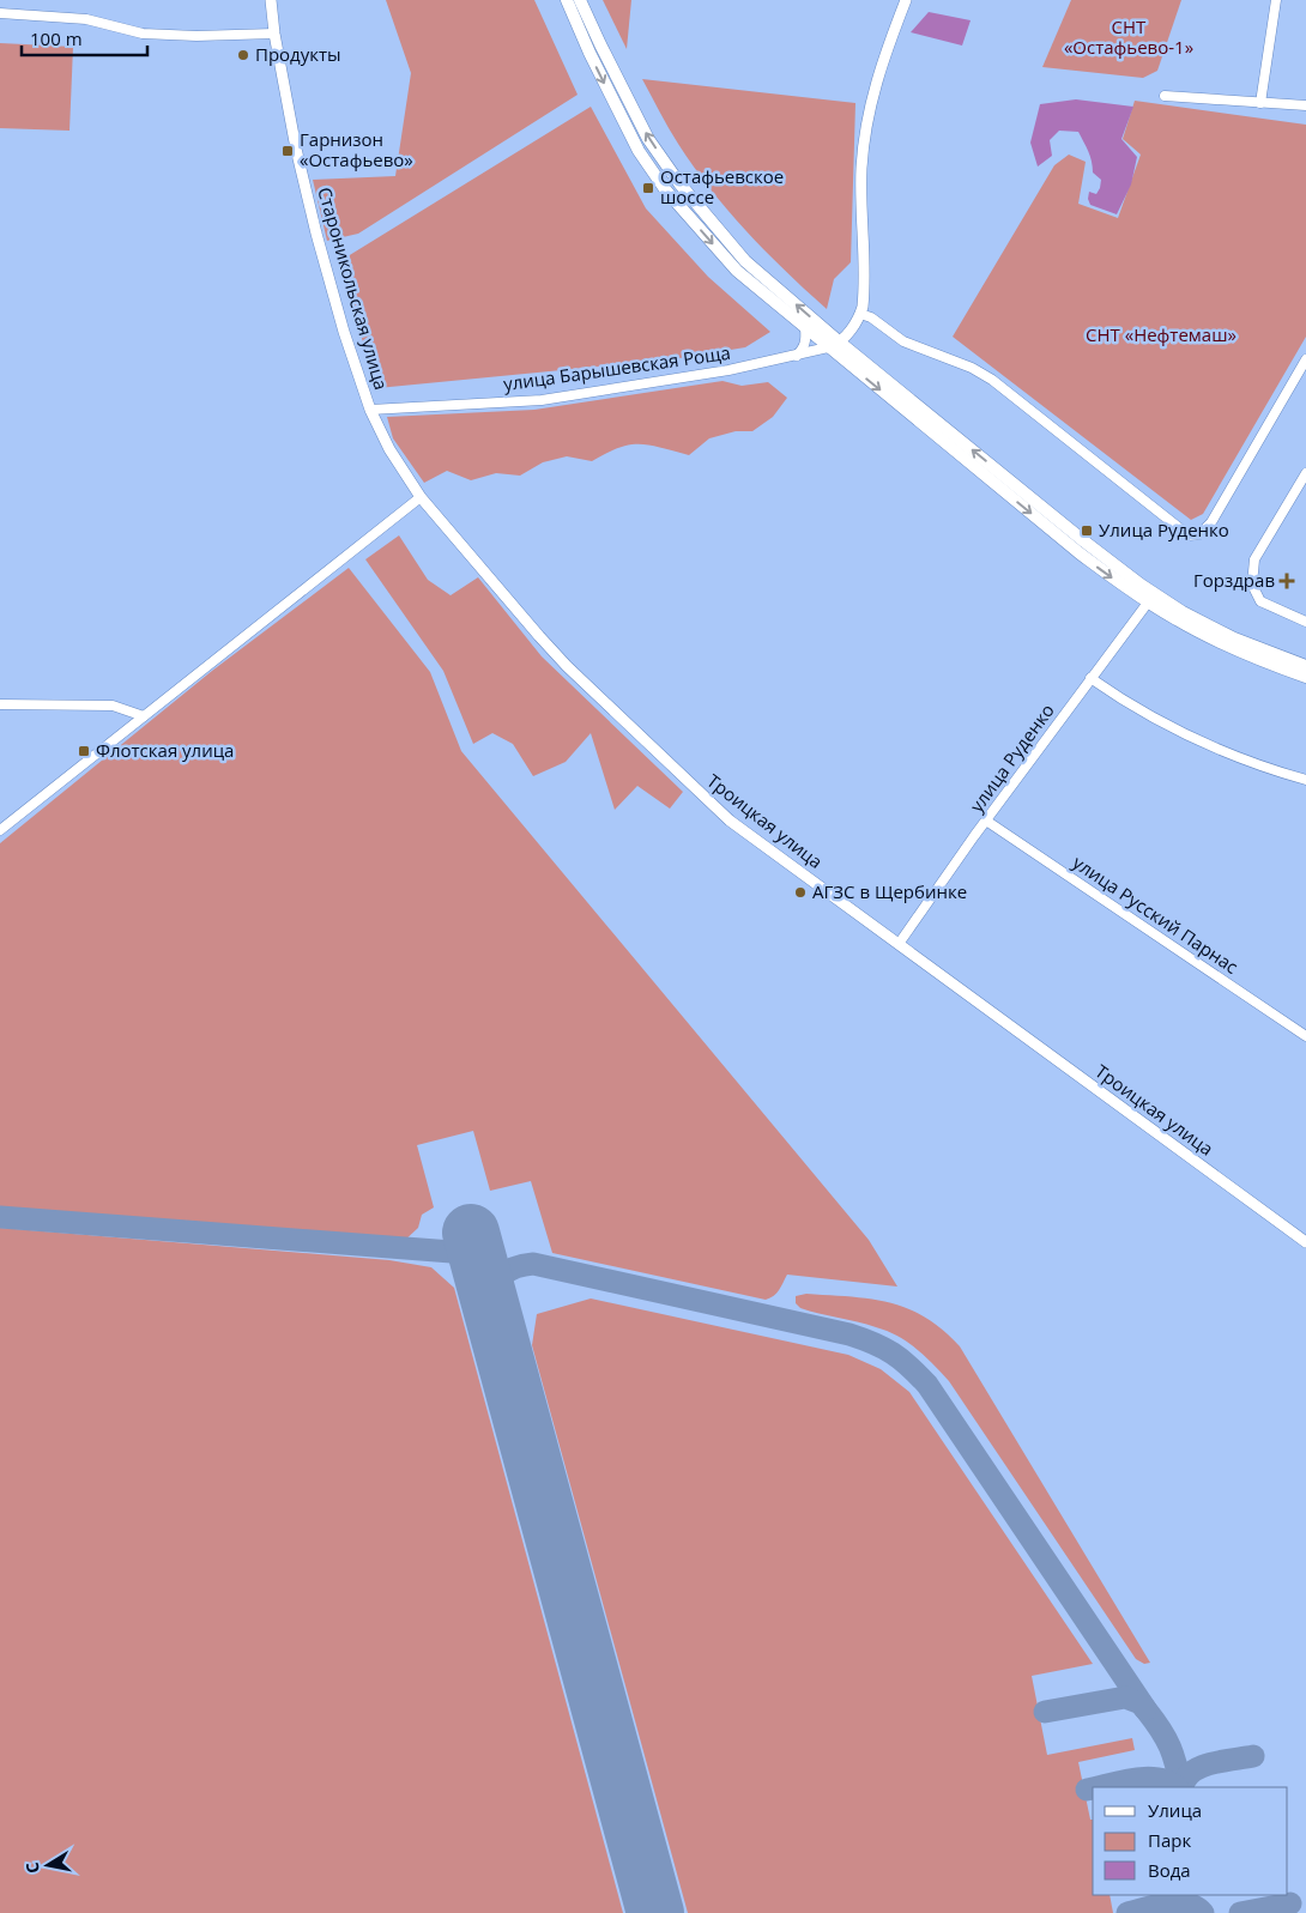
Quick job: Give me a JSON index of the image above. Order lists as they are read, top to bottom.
{
  "streets": {
    "street": [
      "Староникольская улица",
      "улица Барышевская Роща",
      "улица Руденко",
      "Троицкая улица",
      "улица Русский Парнас"
    ]
  },
  "crossings": [
    ["Староникольская улица", "улица Барышевская Роща"],
    ["Староникольская улица", "Троицкая улица"],
    ["улица Барышевская Роща", "Троицкая улица"],
    ["улица Руденко", "Троицкая улица"],
    ["улица Руденко", "улица Русский Парнас"]
  ],
  "parks": ["СНТ «Остафьево-1»", "СНТ «Нефтемаш»"],
  "places": {
    "other": ["Продукты", "АГЗС в Щербинке"],
    "transit": [
      "Гарнизон «Остафьево»",
      "Остафьевское шоссе",
      "Улица Руденко",
      "Флотская улица"
    ],
    "health": ["Горздрав"]
  },
  "legend": ["Улица", "Парк", "Вода"],
  "scale_bar": "100 m",
  "north": "left"
}
